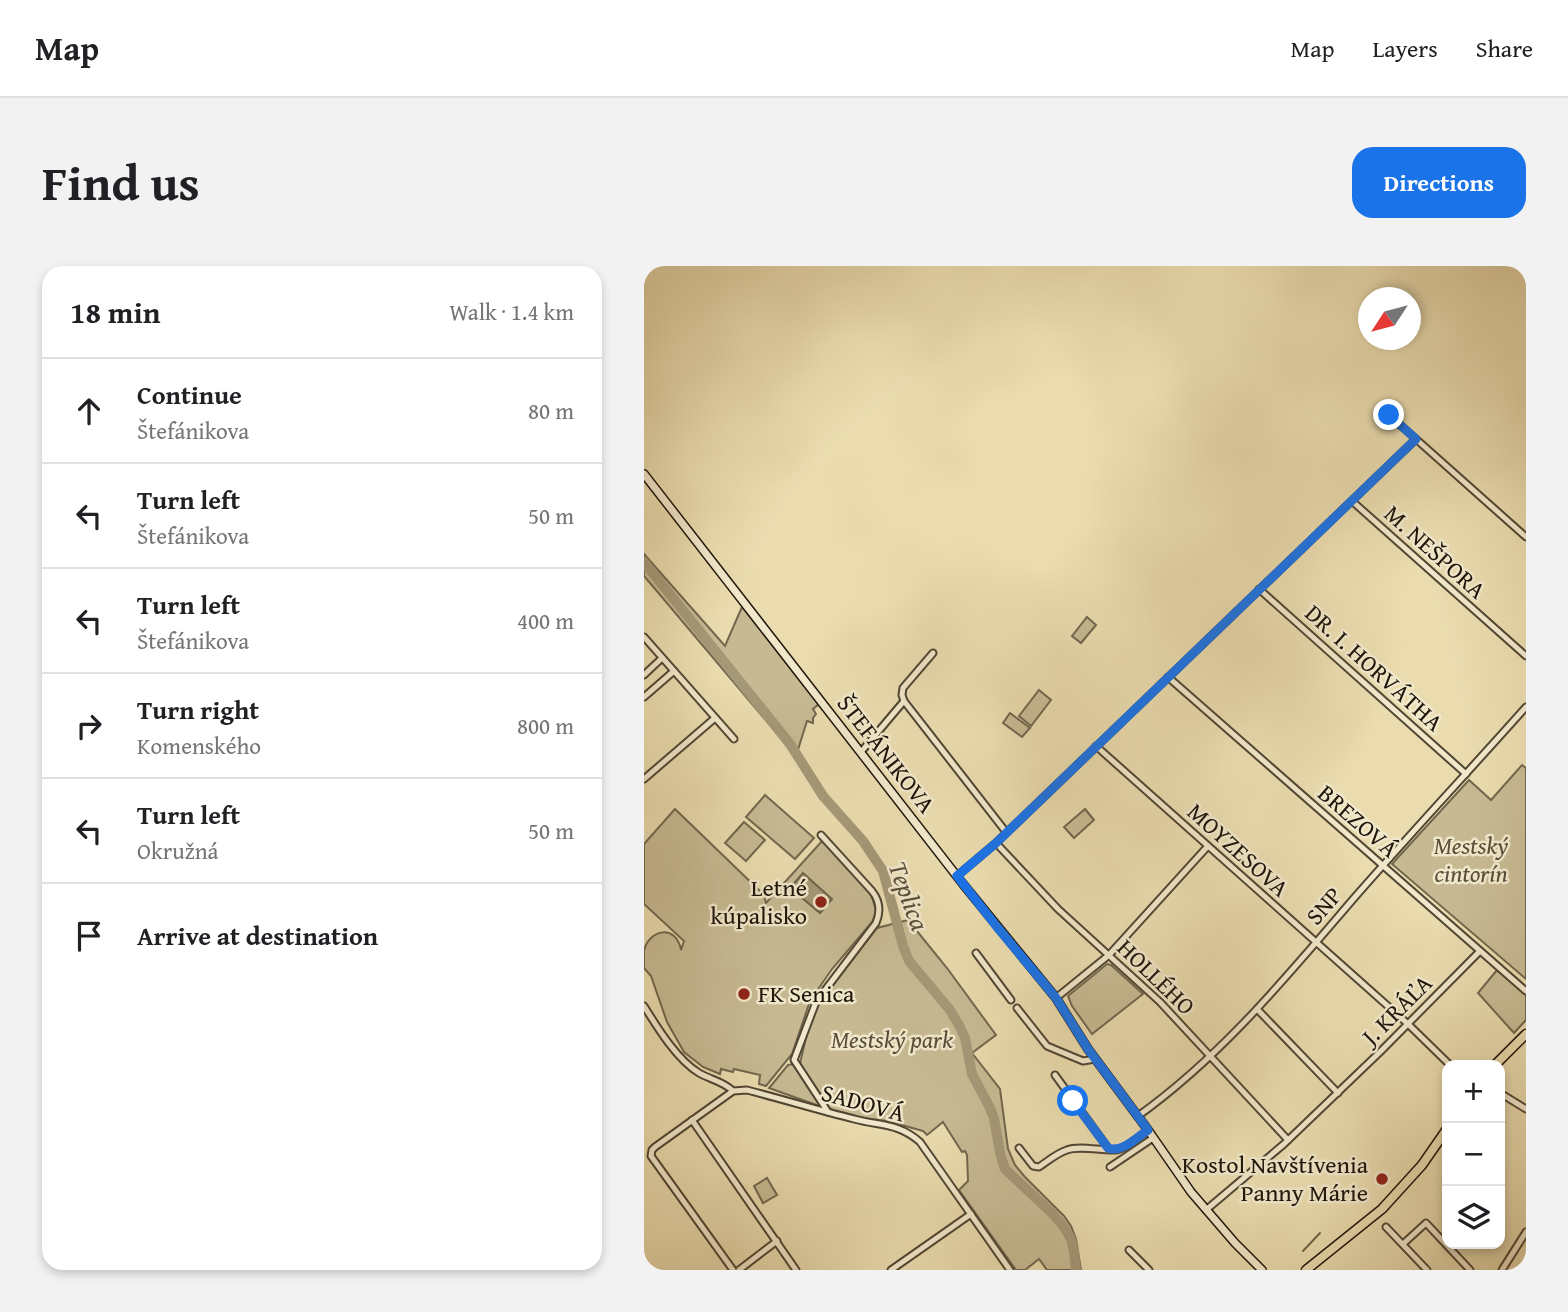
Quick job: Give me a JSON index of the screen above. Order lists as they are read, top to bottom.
{
  "streets": {
    "street": [
      "M. NEŠPORA",
      "DR. I. HORVÁTHA",
      "ŠTEFÁNIKOVA",
      "BREZOVÁ",
      "MOYZESOVA",
      "SNP",
      "HOLLÉHO",
      "J. KRÁĽA",
      "SADOVÁ"
    ]
  },
  "crossings": [
    ["DR. I. HORVÁTHA", "SNP"],
    ["ŠTEFÁNIKOVA", "SNP"],
    ["ŠTEFÁNIKOVA", "J. KRÁĽA"],
    ["BREZOVÁ", "SNP"],
    ["BREZOVÁ", "J. KRÁĽA"],
    ["MOYZESOVA", "SNP"],
    ["MOYZESOVA", "J. KRÁĽA"],
    ["SNP", "HOLLÉHO"],
    ["HOLLÉHO", "J. KRÁĽA"]
  ],
  "water": ["Teplica"],
  "parks": ["Mestský cintorín", "Mestský park"],
  "places": ["Letné kúpalisko", "FK Senica", "Kostol Navštívenia Panny Márie"],
  "north": "bottom left",
  "page": {
    "header": "Map",
    "nav": ["Map", "Layers", "Share"],
    "title": "Find us",
    "buttons": "Directions",
    "heading": ["18 min", "Walk · 1.4 km"],
    "list": [
      ["Continue", "Štefánikova", "80 m"],
      ["Turn left", "Štefánikova", "50 m"],
      ["Turn left", "Štefánikova", "400 m"],
      ["Turn right", "Komenského", "800 m"],
      ["Turn left", "Okružná", "50 m"],
      "Arrive at destination"
    ],
    "map_buttons": ["+", "−"]
  }
}
